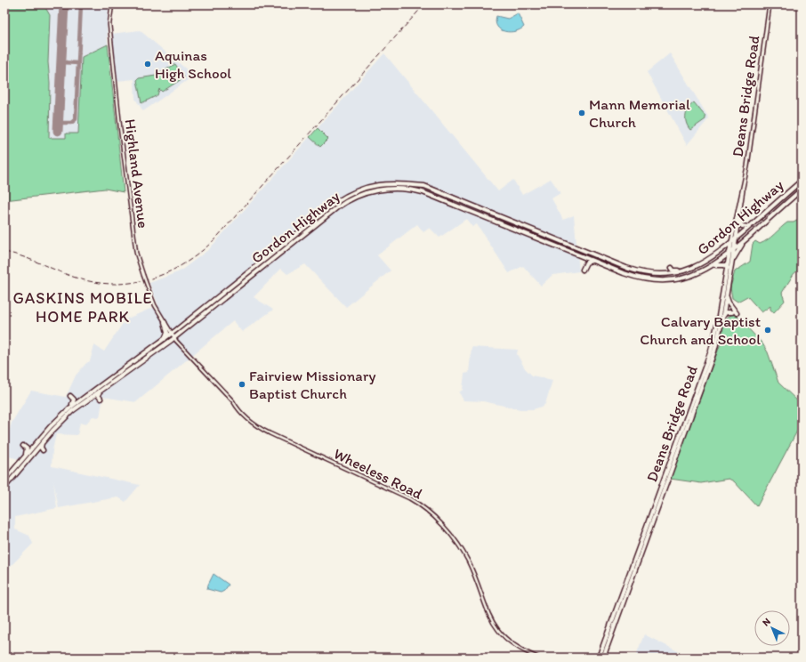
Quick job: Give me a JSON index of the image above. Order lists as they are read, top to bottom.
{
  "streets": {
    "highway": ["Deans Bridge Road", "Gordon Highway"],
    "main road": ["Highland Avenue", "Wheeless Road"]
  },
  "crossings": [
    ["Deans Bridge Road", "Gordon Highway"],
    ["Highland Avenue", "Gordon Highway"],
    ["Highland Avenue", "Wheeless Road"],
    ["Gordon Highway", "Wheeless Road"]
  ],
  "districts": ["GASKINS MOBILE HOME PARK"],
  "places": [
    "Aquinas High School",
    "Mann Memorial Church",
    "Calvary Baptist Church and School",
    "Fairview Missionary Baptist Church"
  ],
  "north": "top left"
}
